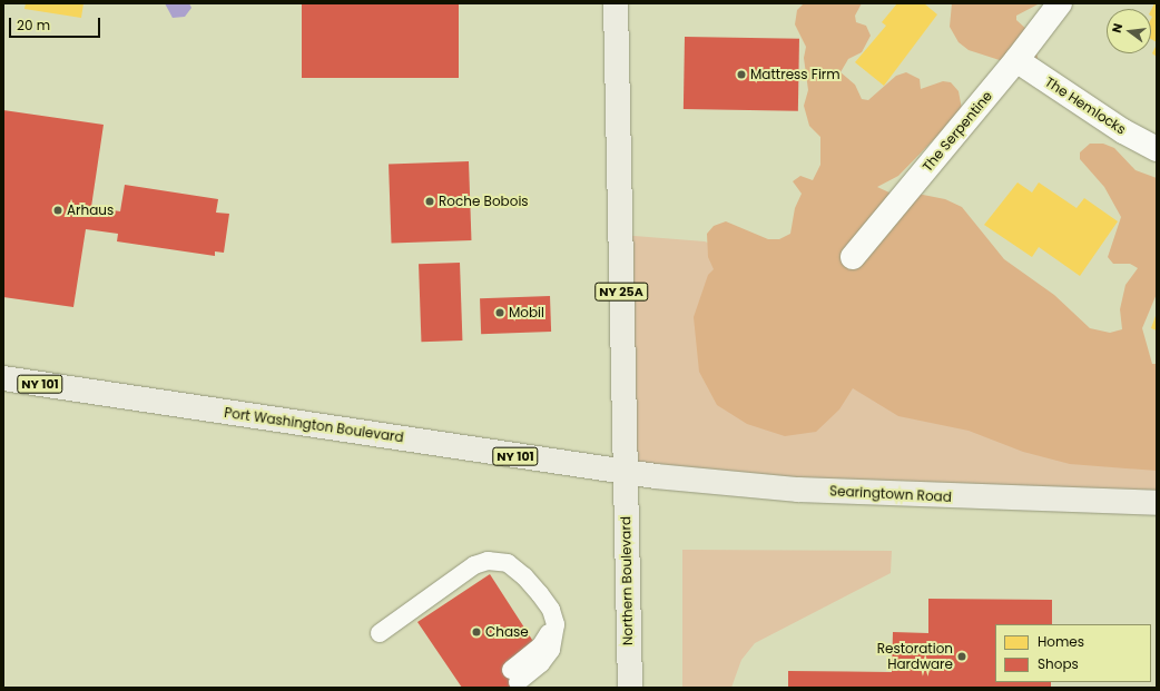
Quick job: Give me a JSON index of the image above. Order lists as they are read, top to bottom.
{
  "streets": {
    "main road": [
      "NY 25A",
      "NY 101",
      "Port Washington Boulevard",
      "Searingtown Road",
      "Northern Boulevard"
    ],
    "street": ["The Hemlocks", "The Serpentine"]
  },
  "crossings": [
    ["The Hemlocks", "The Serpentine"],
    ["NY 25A", "Port Washington Boulevard"],
    ["NY 25A", "Searingtown Road"],
    ["NY 25A", "Northern Boulevard"],
    ["Port Washington Boulevard", "Searingtown Road"],
    ["Port Washington Boulevard", "Northern Boulevard"],
    ["Searingtown Road", "Northern Boulevard"]
  ],
  "places": [
    "Mattress Firm",
    "Roche Bobois",
    "Arhaus",
    "Mobil",
    "Chase",
    "Restoration Hardware"
  ],
  "legend": ["Homes", "Shops"],
  "scale_bar": "20 m",
  "north": "left"
}
